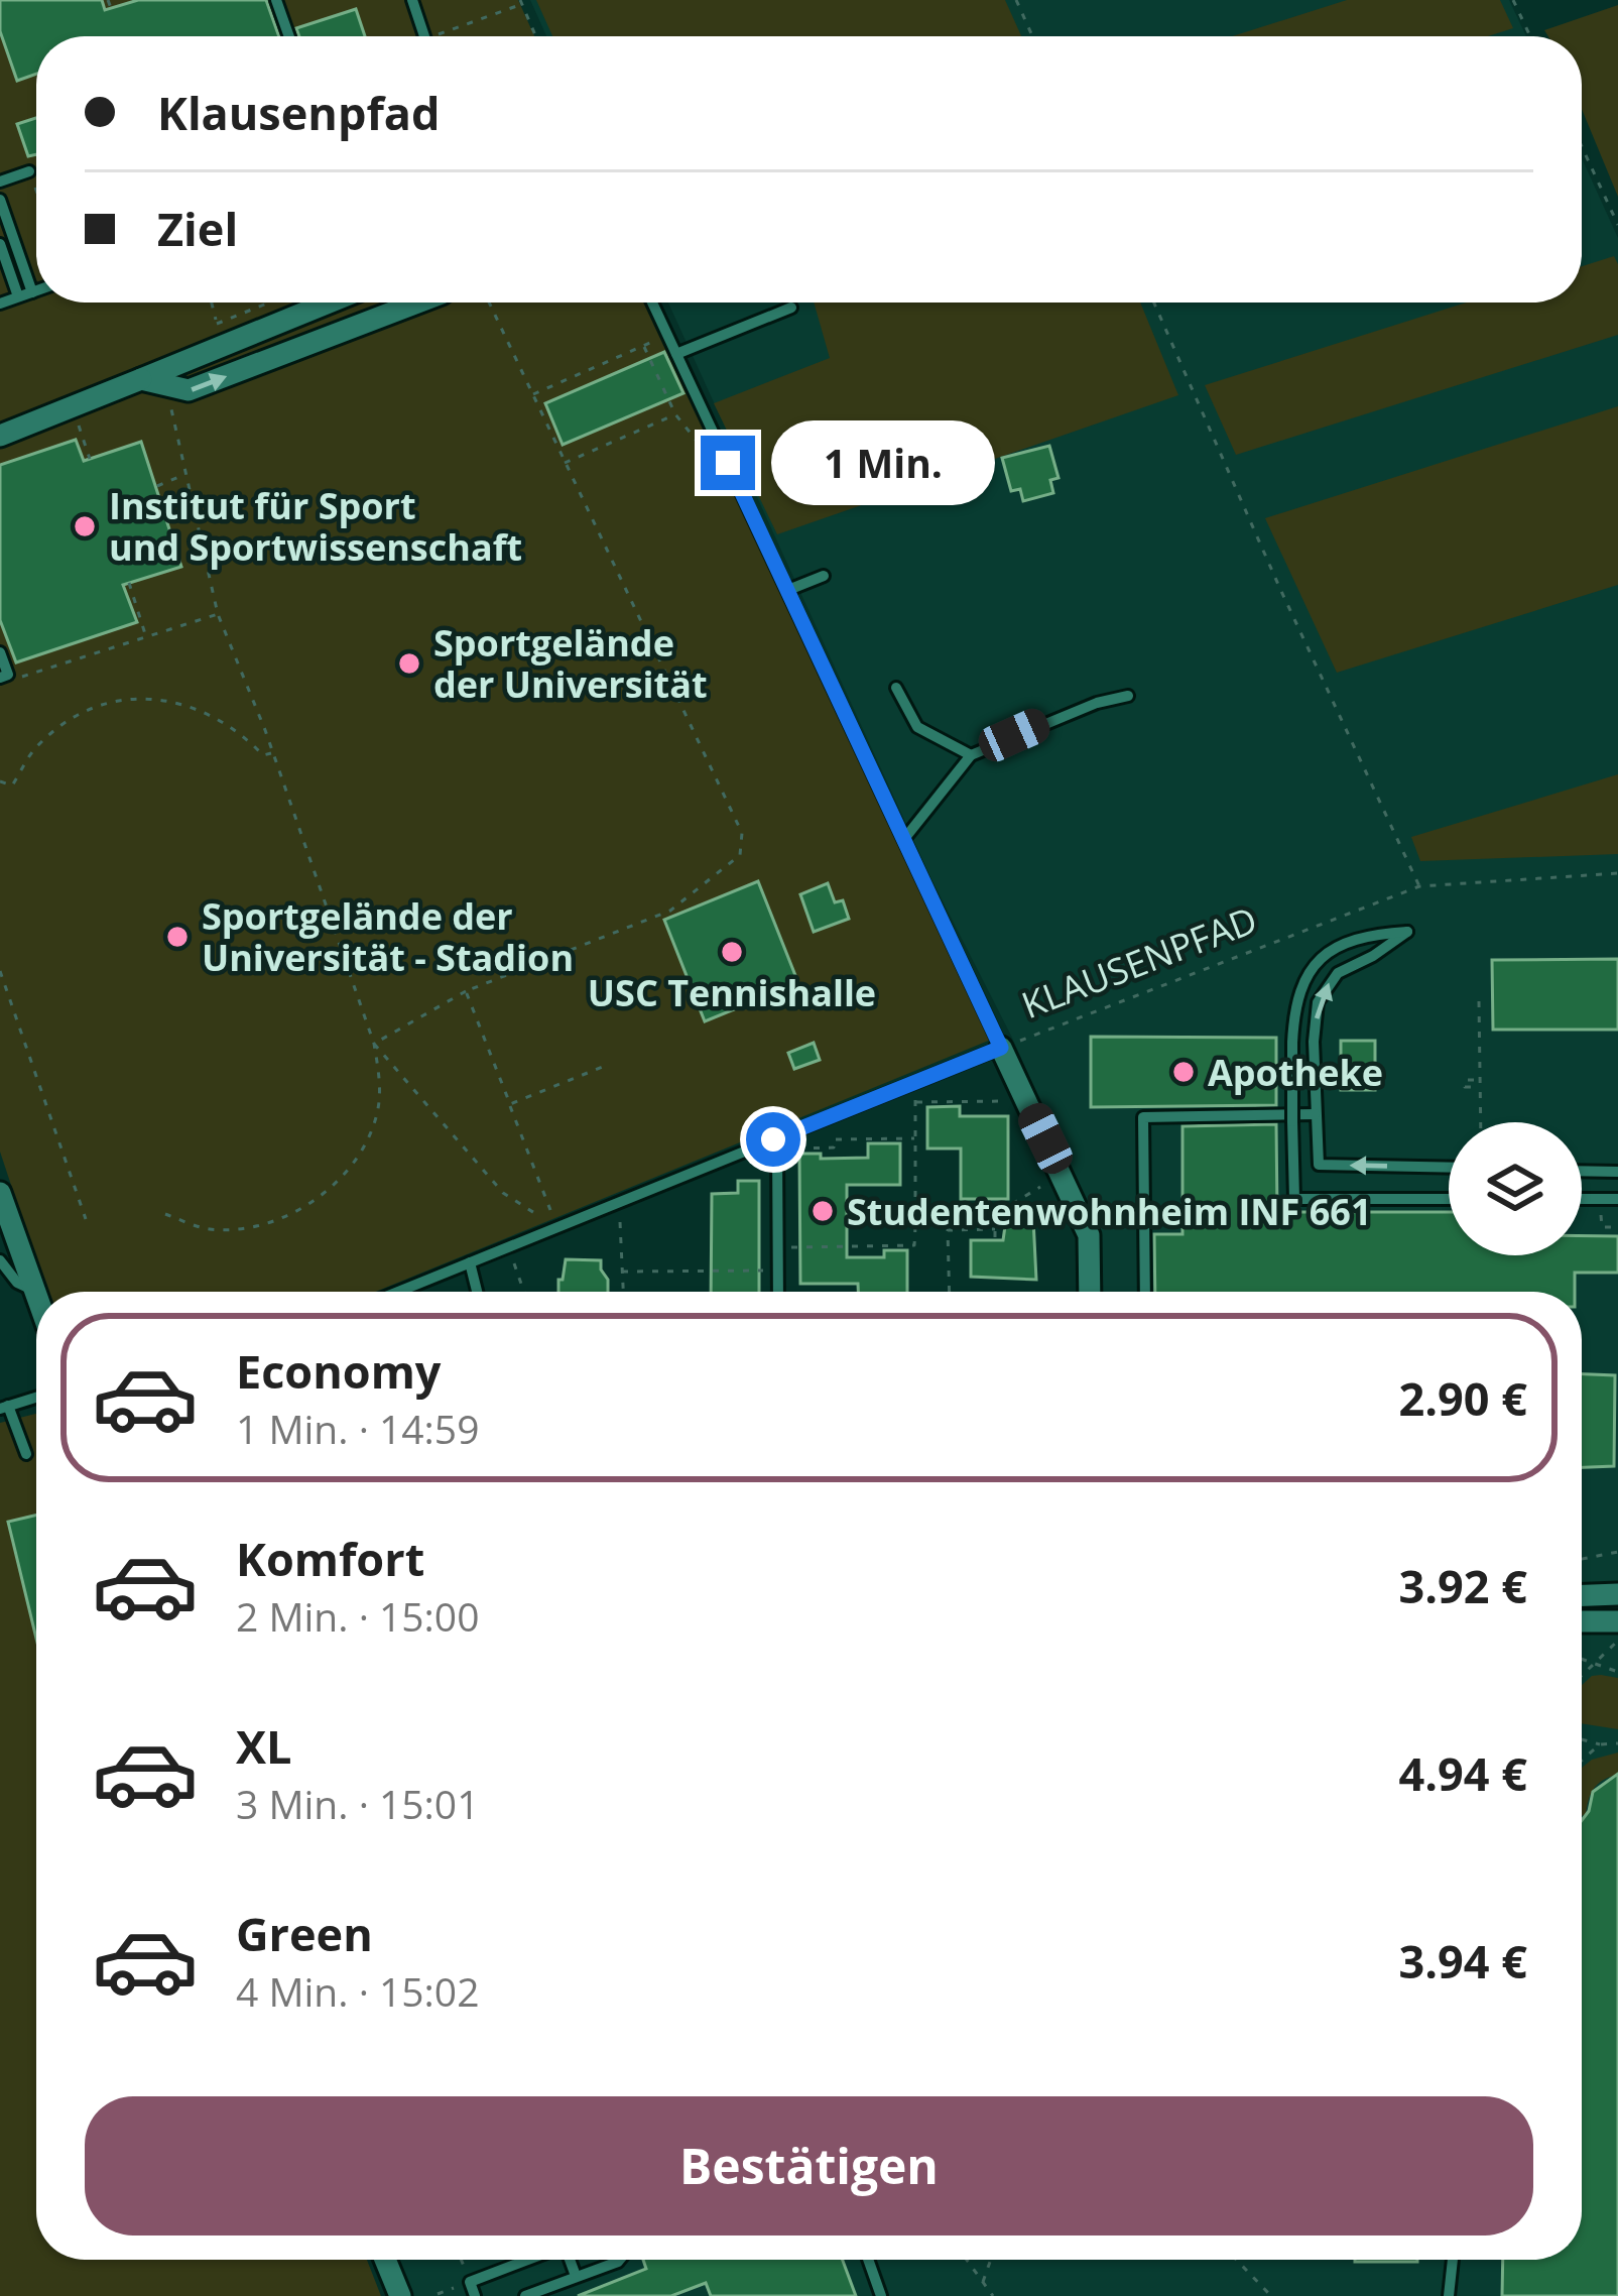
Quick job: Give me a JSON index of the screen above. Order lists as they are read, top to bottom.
{
  "streets": {
    "lane": ["KLAUSENPFAD"]
  },
  "places": [
    "Institut für Sport und Sportwissenschaft",
    "Sportgelände der Universität",
    "Sportgelände der Universität - Stadion",
    "USC Tennishalle",
    "Apotheke",
    "Studentenwohnheim INF 661"
  ],
  "page": {
    "banner": ["Klausenpfad", "Ziel"],
    "bubble": "1 Min.",
    "list": [
      {
        "name": "Economy",
        "note": "1 Min. · 14:59",
        "value": "2.90 €"
      },
      {
        "name": "Komfort",
        "note": "2 Min. · 15:00",
        "value": "3.92 €"
      },
      {
        "name": "XL",
        "note": "3 Min. · 15:01",
        "value": "4.94 €"
      },
      {
        "name": "Green",
        "note": "4 Min. · 15:02",
        "value": "3.94 €"
      }
    ],
    "buttons": "Bestätigen"
  }
}
